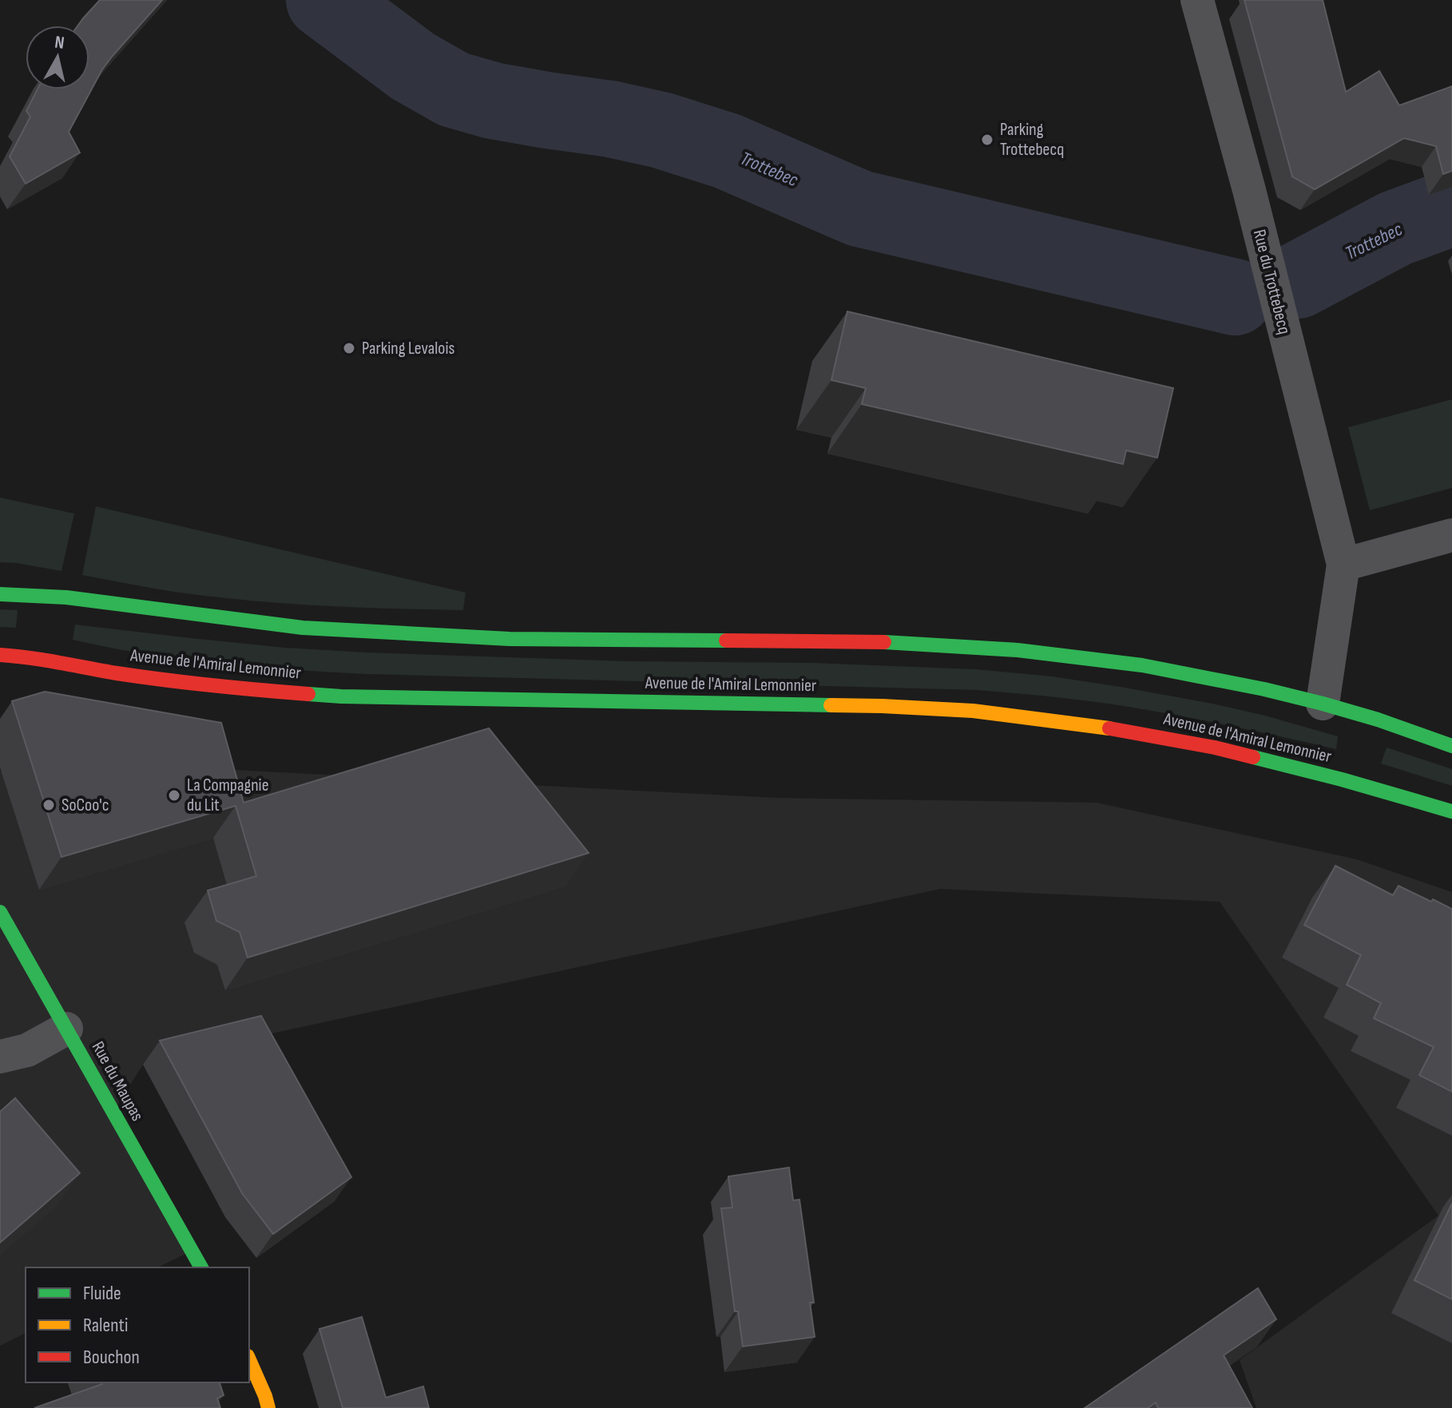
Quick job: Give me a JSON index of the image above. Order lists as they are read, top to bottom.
{
  "streets": {
    "main road": ["Avenue de l'Amiral Lemonnier", "Rue du Maupas"],
    "street": ["Rue du Trottebecq"]
  },
  "water": ["Trottebec"],
  "places": [
    "Parking Trottebecq",
    "Parking Levalois",
    "La Compagnie du Lit",
    "SoCoo'c"
  ],
  "legend": ["Fluide", "Ralenti", "Bouchon"],
  "north": "top"
}
